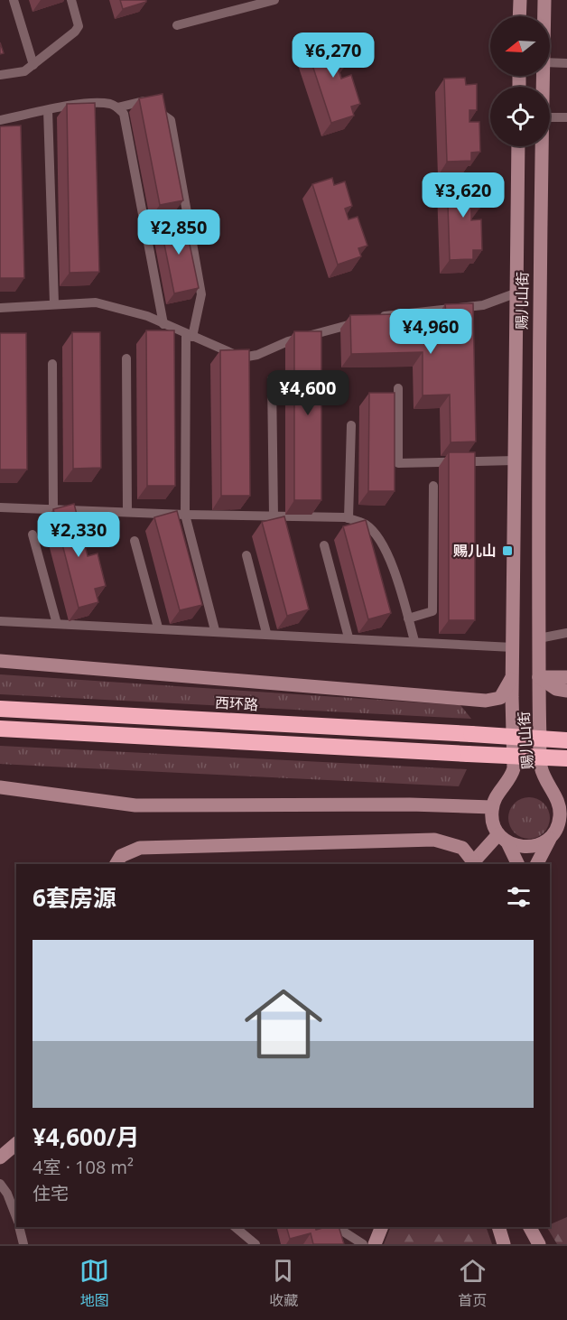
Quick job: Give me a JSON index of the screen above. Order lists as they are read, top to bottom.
{
  "streets": {
    "highway": ["西环路"],
    "main road": ["赐儿山街"]
  },
  "places": {
    "transit": ["赐儿山"]
  },
  "north": "left",
  "page": {
    "price": [
      "¥6,270",
      "¥3,620",
      "¥2,850",
      "¥4,960",
      "¥4,600",
      "¥2,330"
    ],
    "heading": "6套房源",
    "list": [
      {
        "name": "¥4,600/月",
        "note": "4室 · 108 m² · 住宅"
      }
    ],
    "tabs": ["地图", "收藏", "首页"]
  }
}
